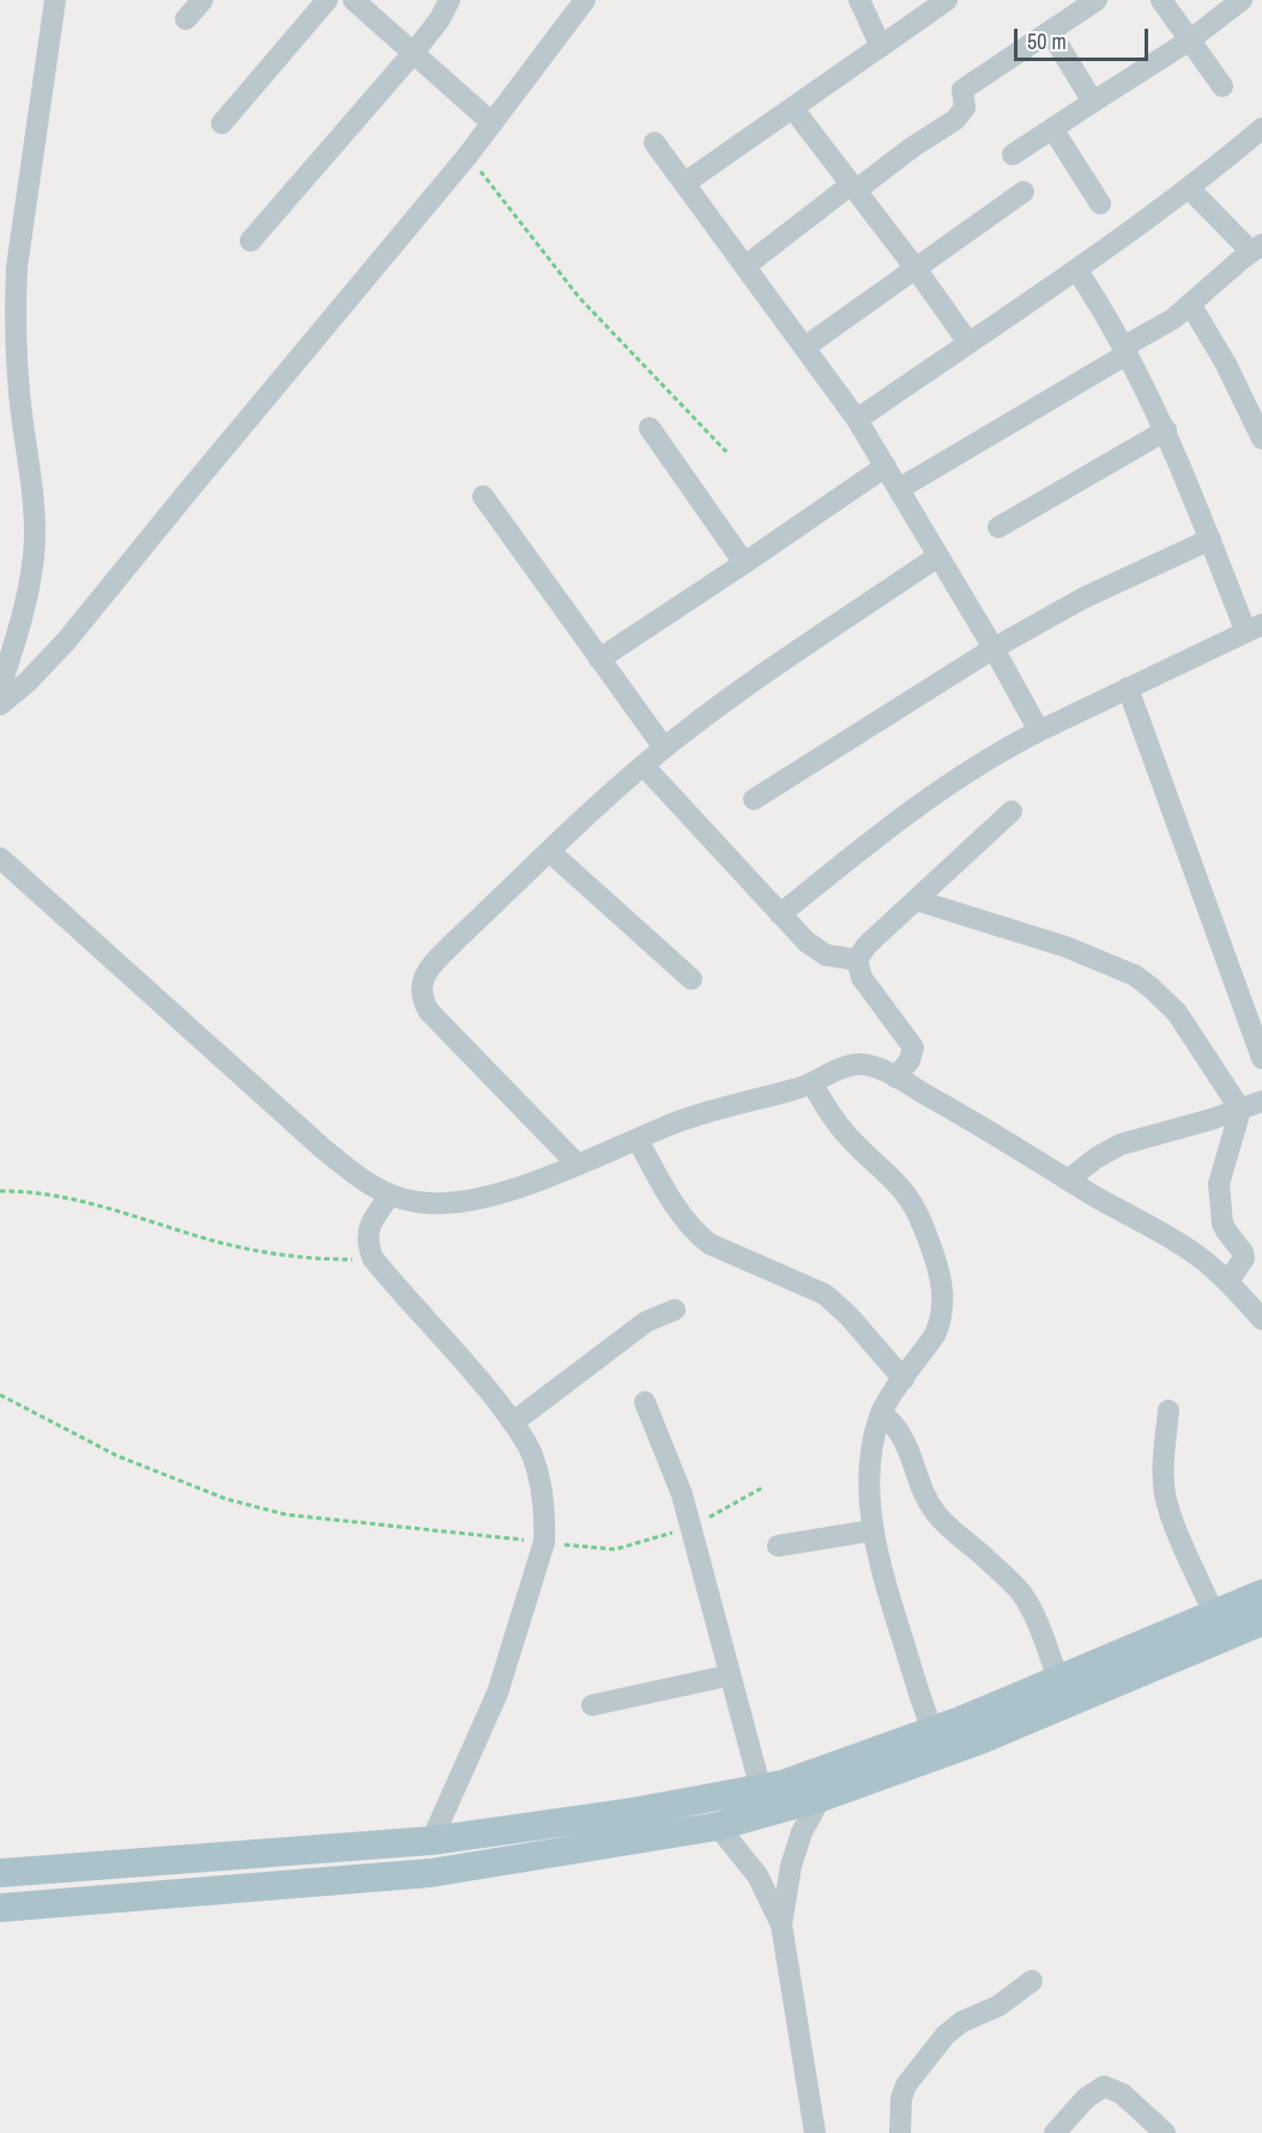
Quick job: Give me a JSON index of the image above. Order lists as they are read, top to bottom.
{
  "scale_bar": "50 m"
}
